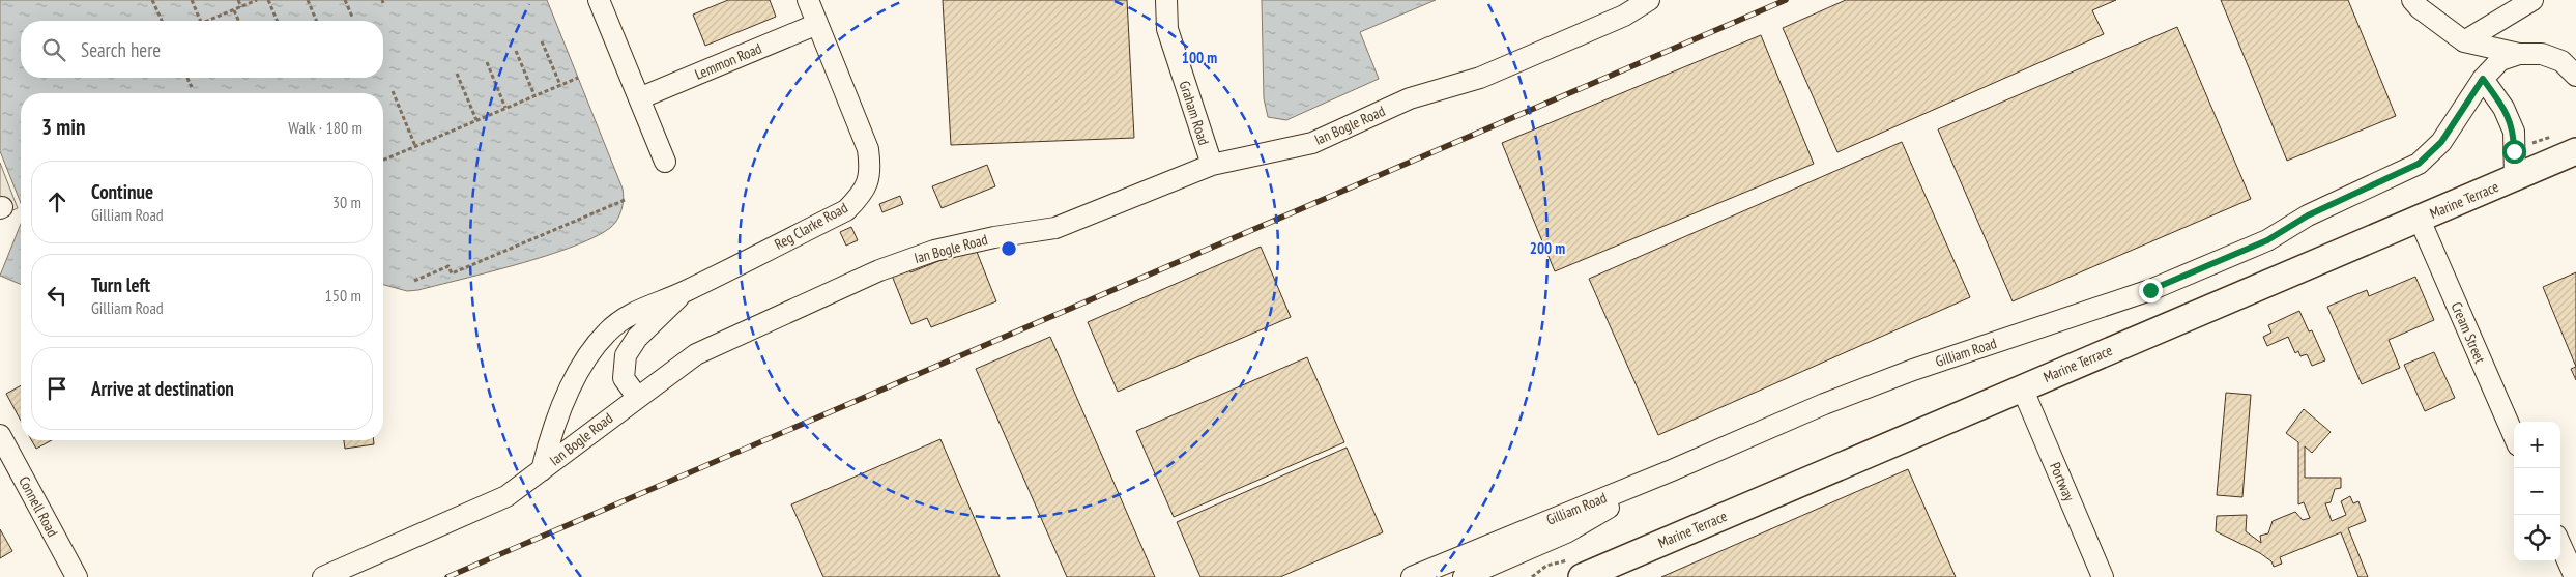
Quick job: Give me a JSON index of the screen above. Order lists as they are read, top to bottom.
{
  "streets": {
    "main road": ["Marine Terrace"],
    "street": [
      "Lemmon Road",
      "Graham Road",
      "Ian Bogle Road",
      "Reg Clarke Road",
      "Cream Street",
      "Gilliam Road",
      "Portway",
      "Connell Road"
    ]
  },
  "crossings": [
    ["Lemmon Road", "Reg Clarke Road"],
    ["Graham Road", "Ian Bogle Road"],
    ["Marine Terrace", "Cream Street"],
    ["Marine Terrace", "Portway"]
  ],
  "page": {
    "search": "Search here",
    "heading": ["3 min", "Walk · 180 m"],
    "list": [
      ["Continue", "Gilliam Road", "30 m"],
      ["Turn left", "Gilliam Road", "150 m"],
      "Arrive at destination"
    ],
    "map_buttons": ["+", "−"]
  },
  "rings": ["100 m", "200 m"]
}
